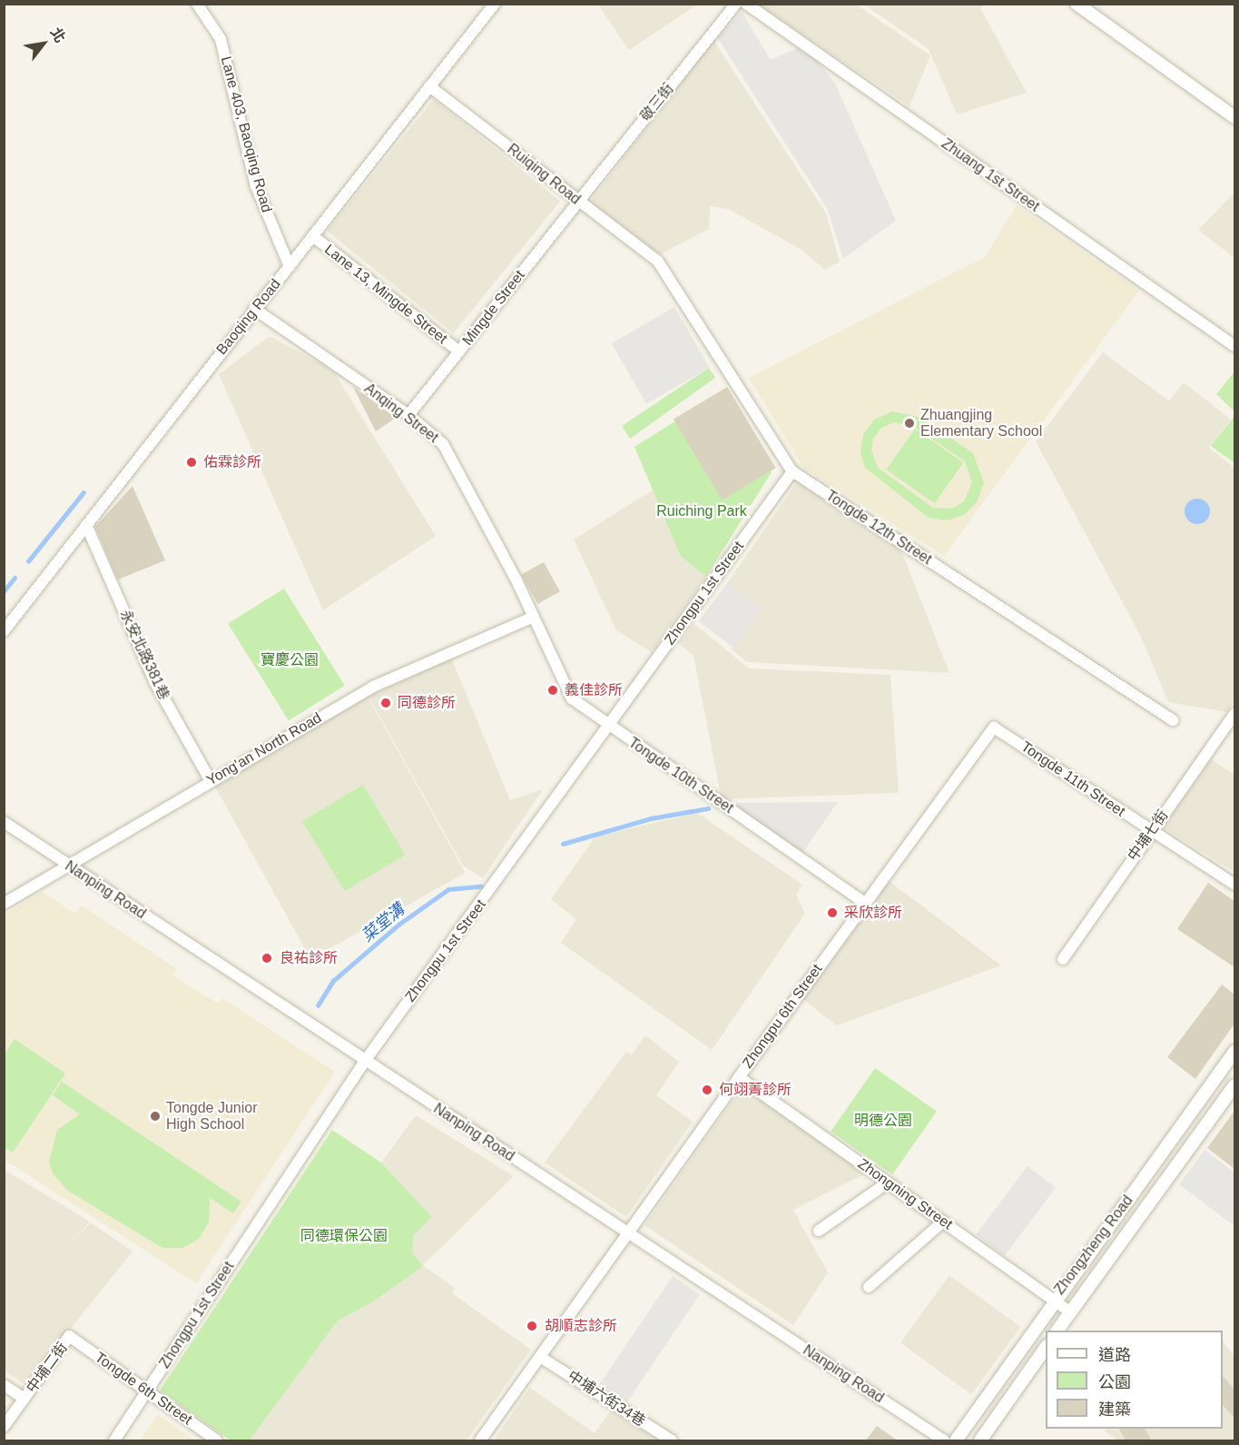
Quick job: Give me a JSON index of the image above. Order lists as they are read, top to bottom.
{
  "streets": {
    "street": [
      "敬三街",
      "Lane 403, Baoqing Road",
      "Ruiqing Road",
      "Zhuang 1st Street",
      "Lane 13, Mingde Street",
      "Mingde Street",
      "Baoqing Road",
      "Anqing Street",
      "Tongde 12th Street",
      "Zhongpu 1st Street",
      "永安北路381巷",
      "Yong'an North Road",
      "Tongde 10th Street",
      "Tongde 11th Street",
      "中埔七街",
      "Nanping Road",
      "Zhongpu 6th Street",
      "Zhongning Street",
      "Zhongzheng Road",
      "中埔二街",
      "Tongde 6th Street",
      "中埔六街34巷"
    ]
  },
  "crossings": [
    ["敬三街", "Ruiqing Road"],
    ["敬三街", "Mingde Street"],
    ["Lane 403, Baoqing Road", "Baoqing Road"],
    ["Ruiqing Road", "Mingde Street"],
    ["Ruiqing Road", "Baoqing Road"],
    ["Ruiqing Road", "Tongde 12th Street"],
    ["Lane 13, Mingde Street", "Mingde Street"],
    ["Lane 13, Mingde Street", "Baoqing Road"],
    ["Mingde Street", "Anqing Street"],
    ["Baoqing Road", "Anqing Street"],
    ["Baoqing Road", "永安北路381巷"],
    ["Anqing Street", "Yong'an North Road"],
    ["Anqing Street", "Tongde 10th Street"],
    ["Tongde 12th Street", "Zhongpu 1st Street"],
    ["Zhongpu 1st Street", "Tongde 10th Street"],
    ["Zhongpu 1st Street", "Nanping Road"],
    ["Zhongpu 1st Street", "Tongde 6th Street"],
    ["永安北路381巷", "Yong'an North Road"],
    ["Yong'an North Road", "Tongde 10th Street"],
    ["Yong'an North Road", "Nanping Road"],
    ["Tongde 10th Street", "Zhongpu 6th Street"],
    ["Tongde 11th Street", "中埔七街"],
    ["Tongde 11th Street", "Zhongpu 6th Street"],
    ["Nanping Road", "Zhongpu 6th Street"],
    ["Zhongpu 6th Street", "Zhongning Street"],
    ["Zhongpu 6th Street", "中埔六街34巷"],
    ["Zhongning Street", "Zhongzheng Road"],
    ["中埔二街", "Tongde 6th Street"]
  ],
  "water": ["菜堂溝"],
  "parks": [
    "Ruiching Park",
    "寶慶公園",
    "明德公園",
    "同德環保公園"
  ],
  "places": [
    "Zhuangjing Elementary School",
    "佑霖診所",
    "義佳診所",
    "同德診所",
    "采欣診所",
    "良祐診所",
    "何翊菁診所",
    "Tongde Junior High School",
    "胡順志診所"
  ],
  "legend": ["道路", "公園", "建築"],
  "north": "top right"
}
